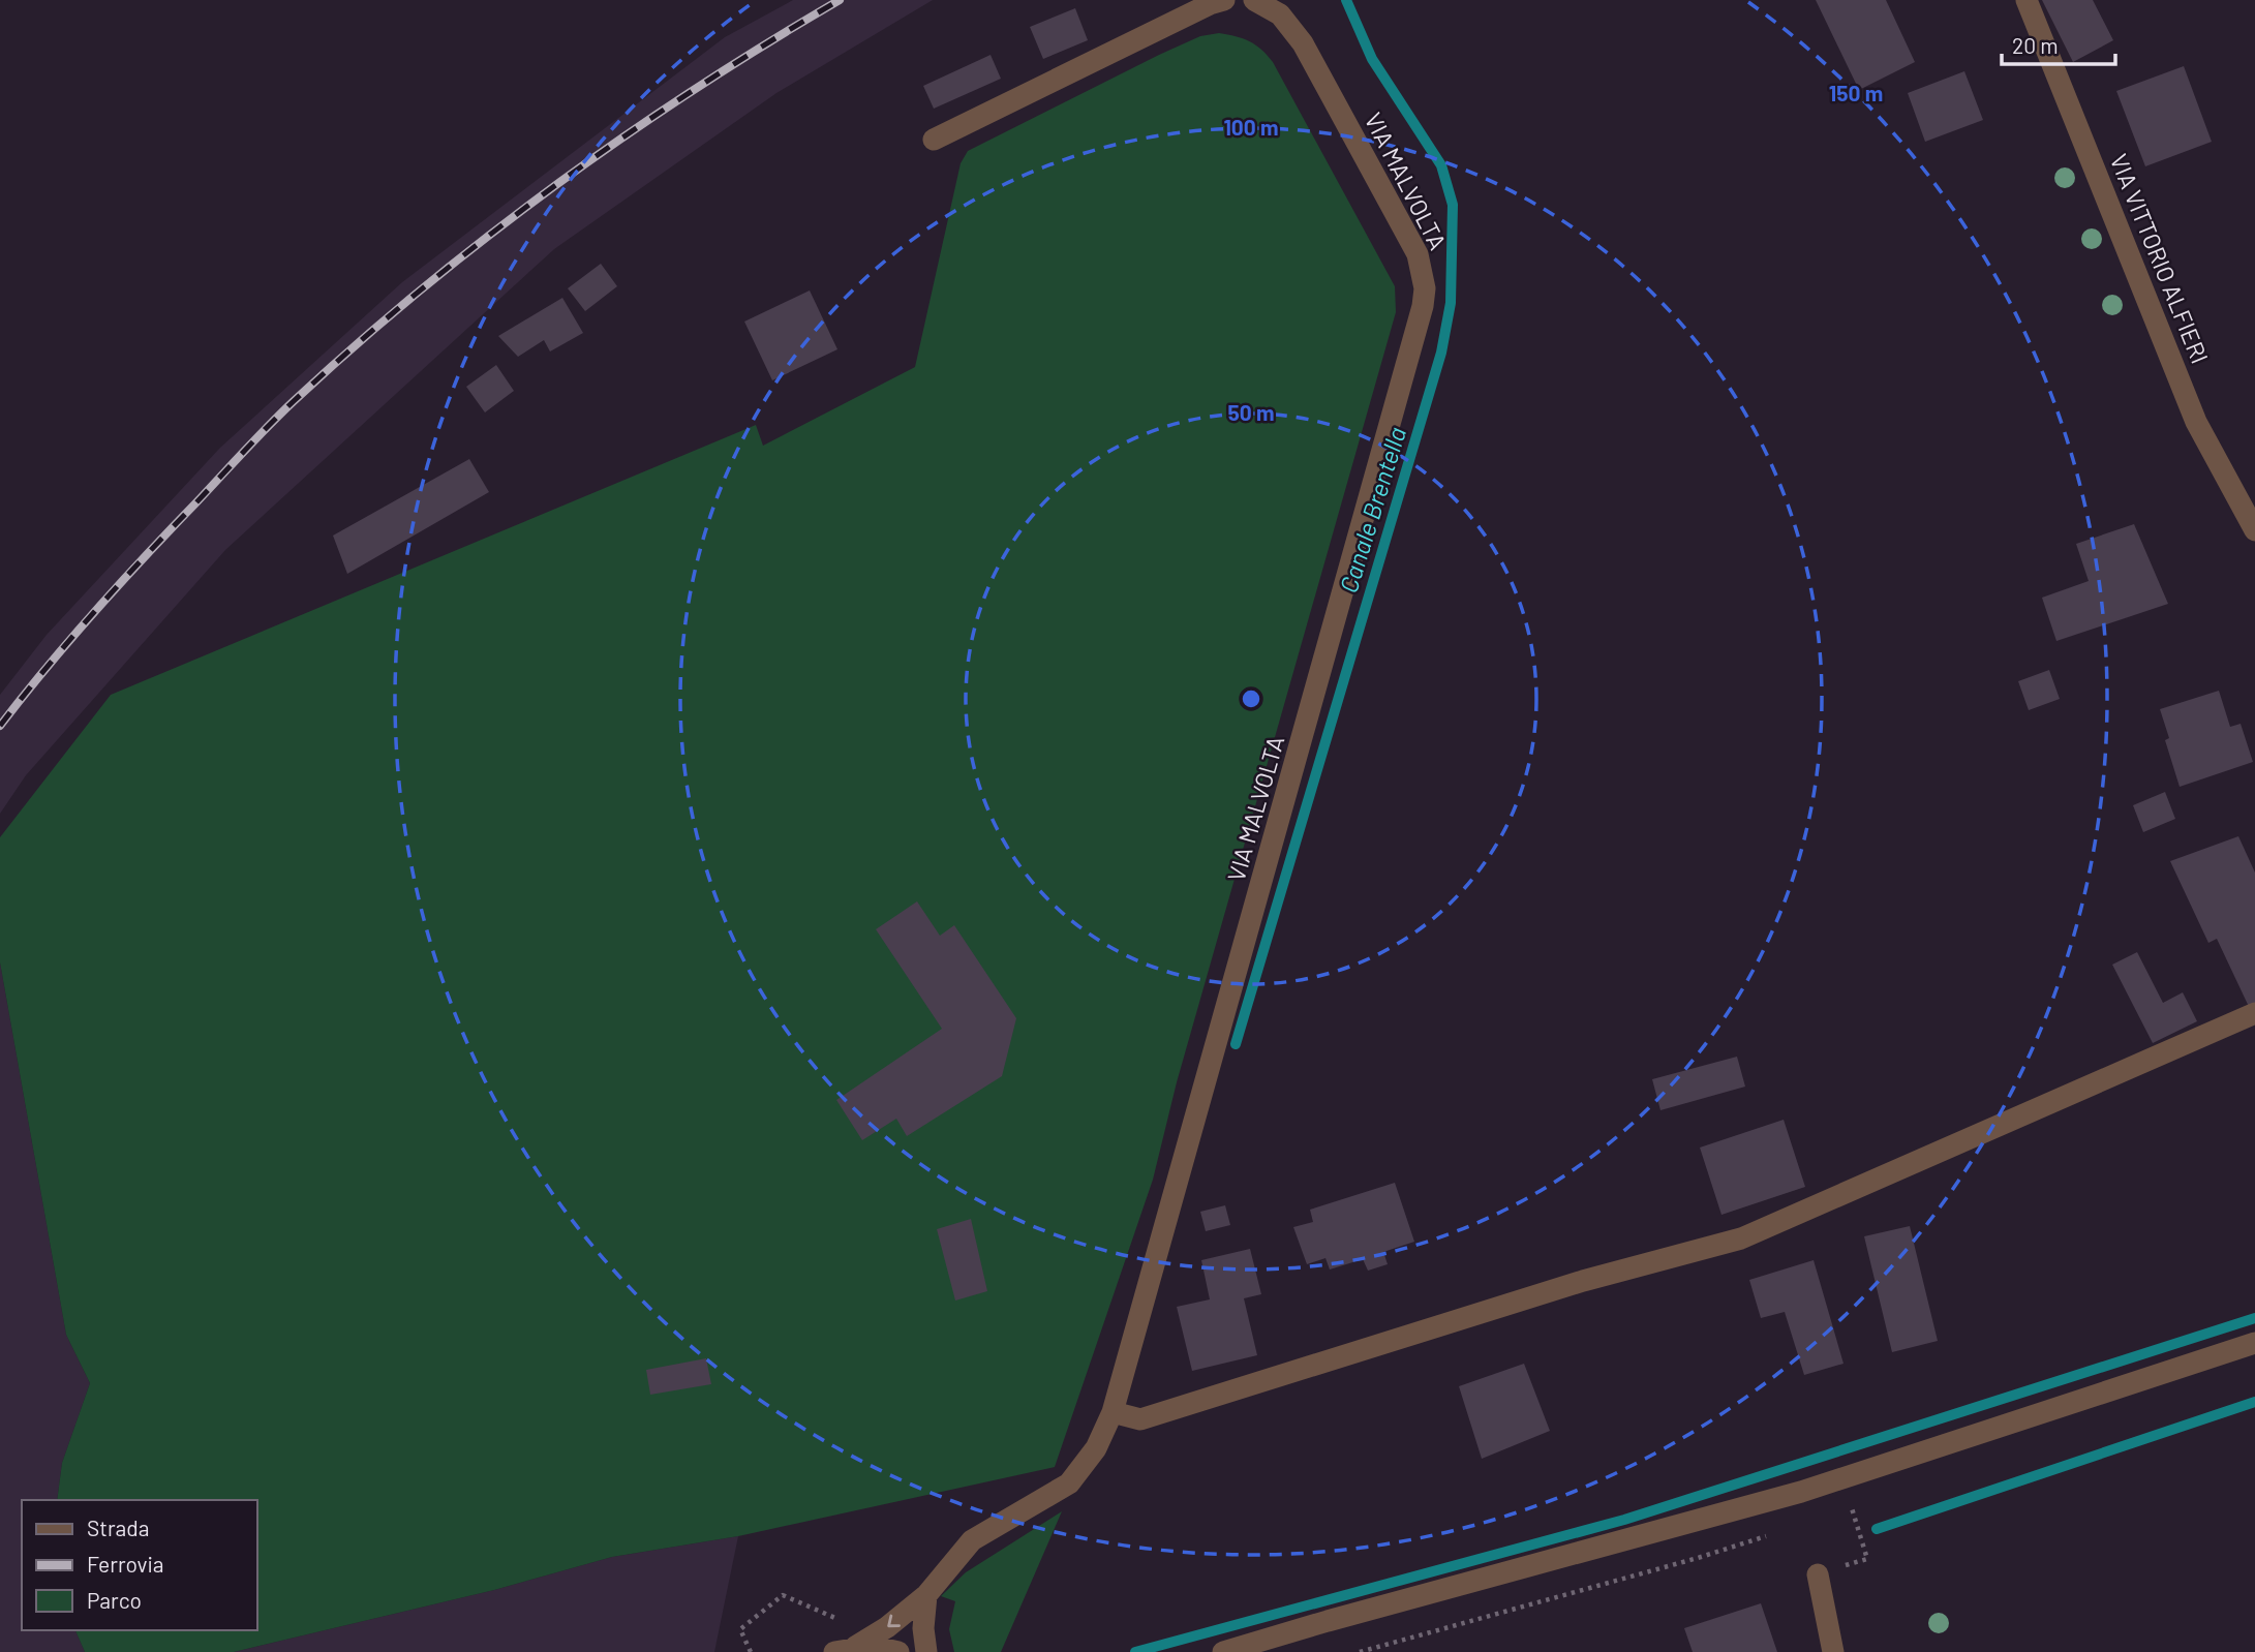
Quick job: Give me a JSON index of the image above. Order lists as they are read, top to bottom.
{
  "streets": {
    "street": ["VIA MALVOLTA", "VIA VITTORIO ALFIERI"]
  },
  "water": ["Canale Brentella"],
  "legend": ["Strada", "Ferrovia", "Parco"],
  "scale_bar": "20 m",
  "rings": ["150 m", "100 m", "50 m"]
}
